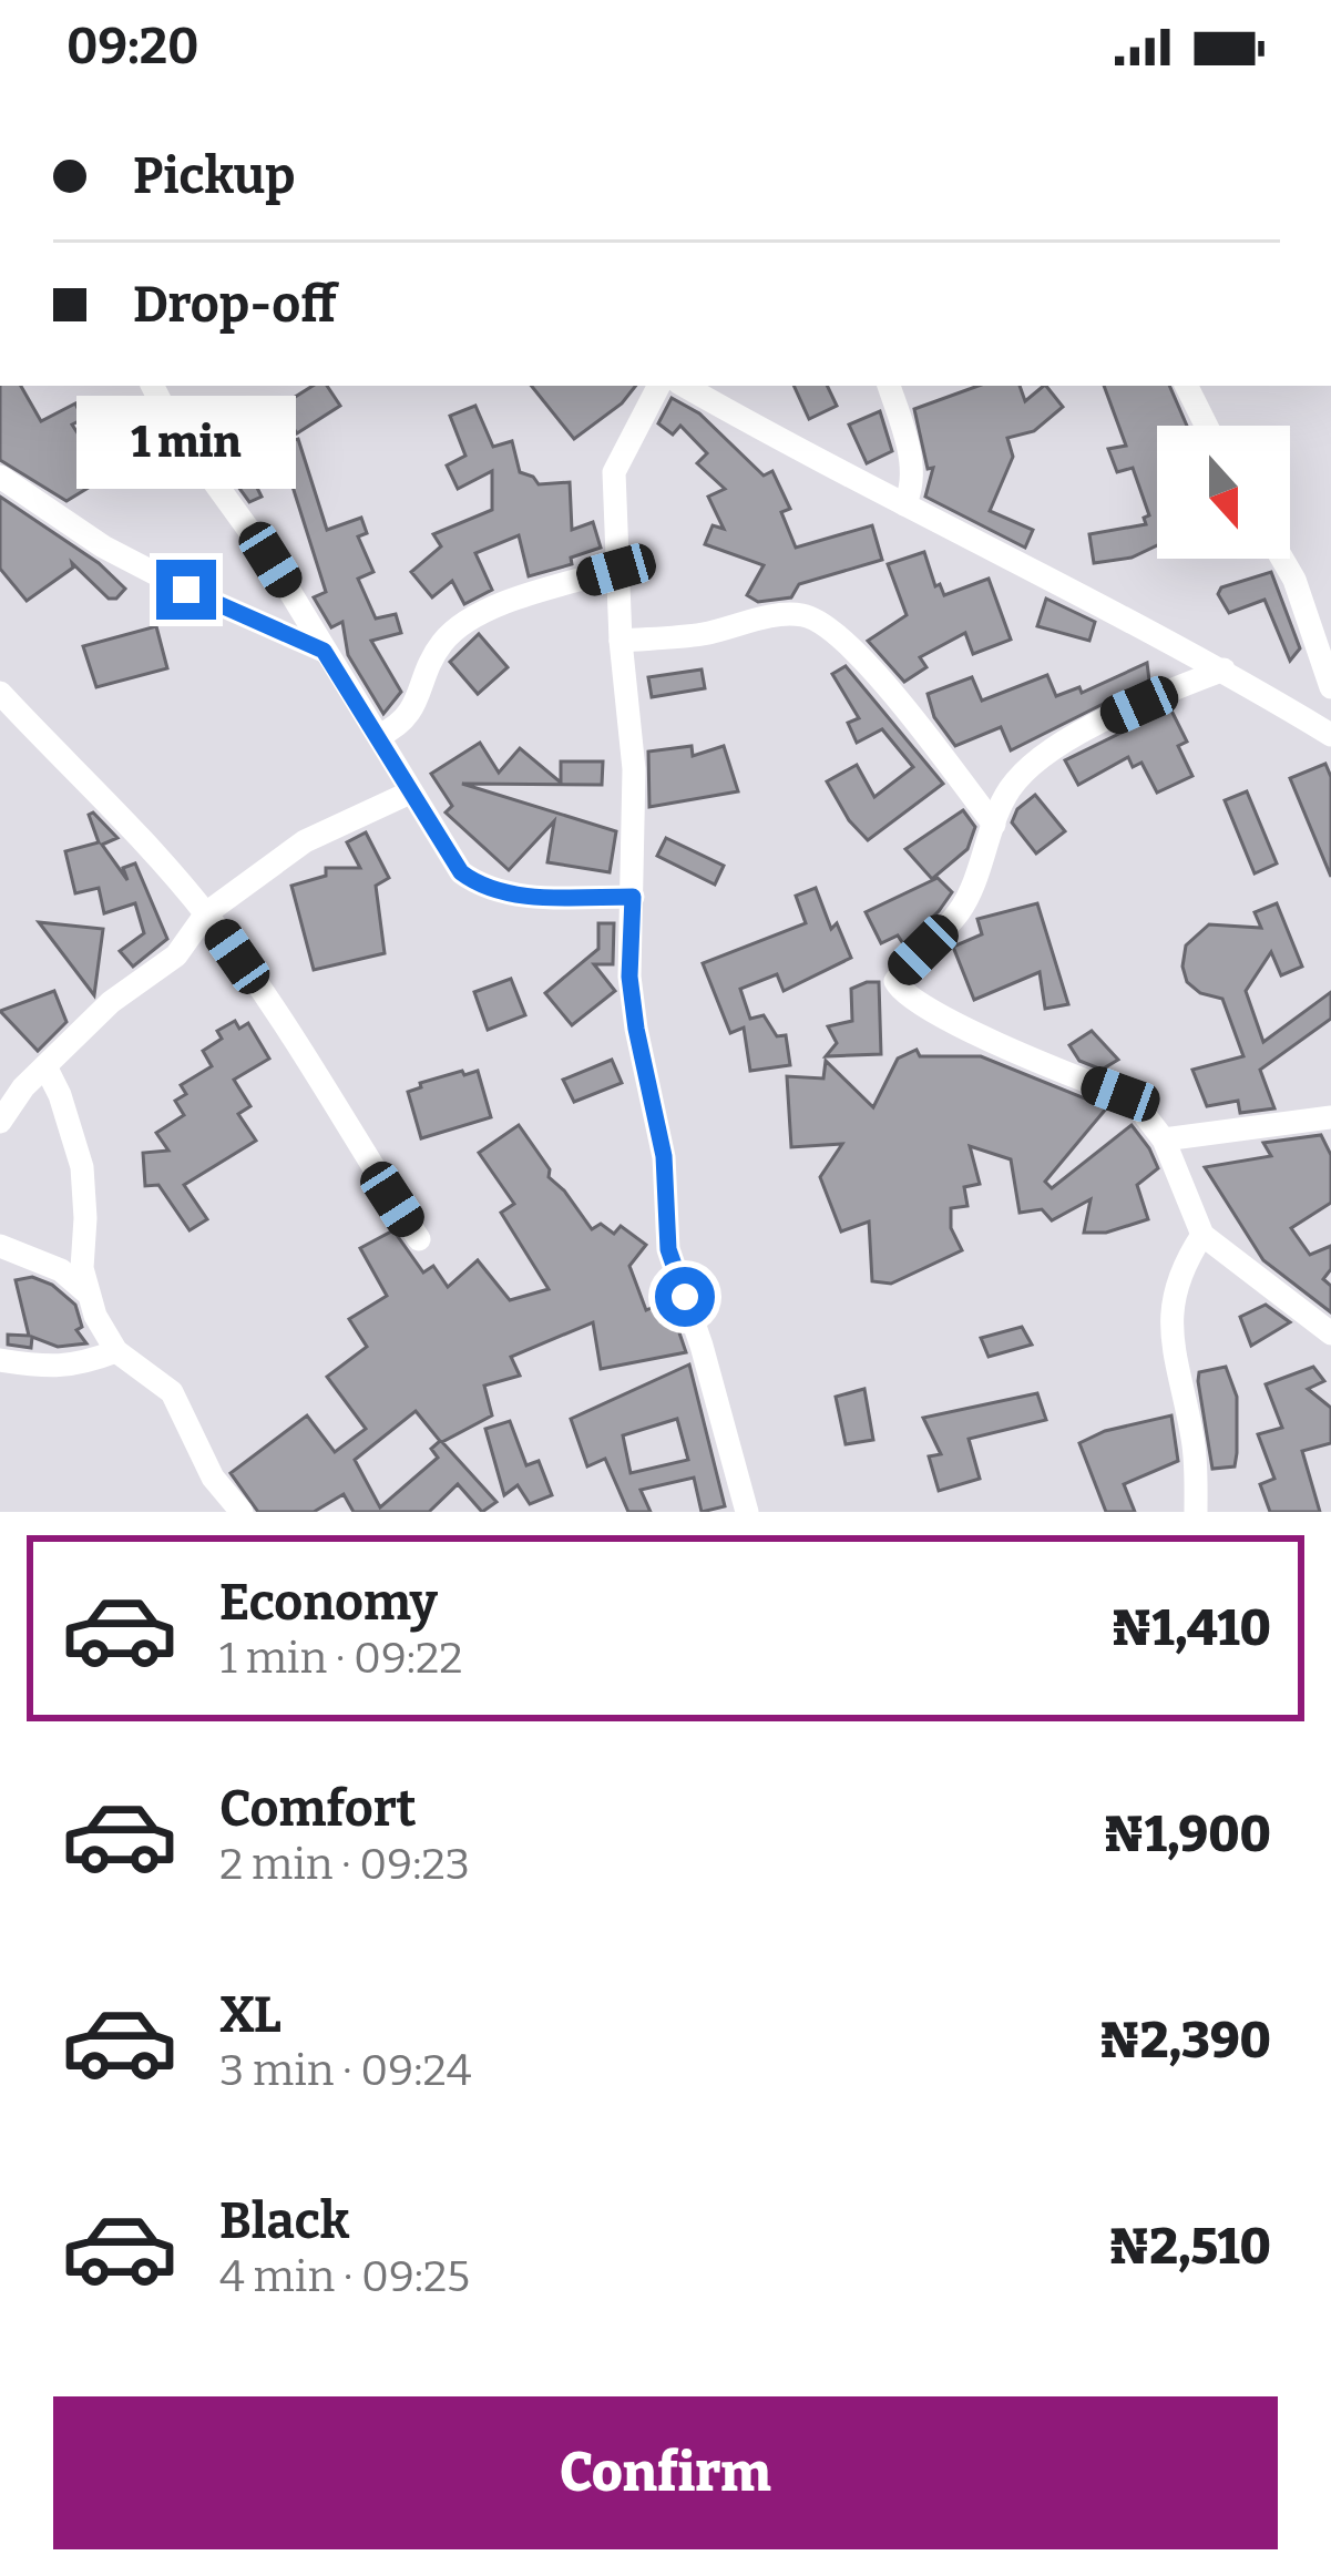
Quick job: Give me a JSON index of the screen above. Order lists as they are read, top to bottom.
{
  "north": "bottom",
  "page": {
    "status": "09:20",
    "banner": ["Pickup", "Drop-off"],
    "bubble": "1 min",
    "list": [
      {
        "name": "Economy",
        "note": "1 min · 09:22",
        "value": "₦1,410"
      },
      {
        "name": "Comfort",
        "note": "2 min · 09:23",
        "value": "₦1,900"
      },
      {
        "name": "XL",
        "note": "3 min · 09:24",
        "value": "₦2,390"
      },
      {
        "name": "Black",
        "note": "4 min · 09:25",
        "value": "₦2,510"
      }
    ],
    "buttons": "Confirm"
  }
}
